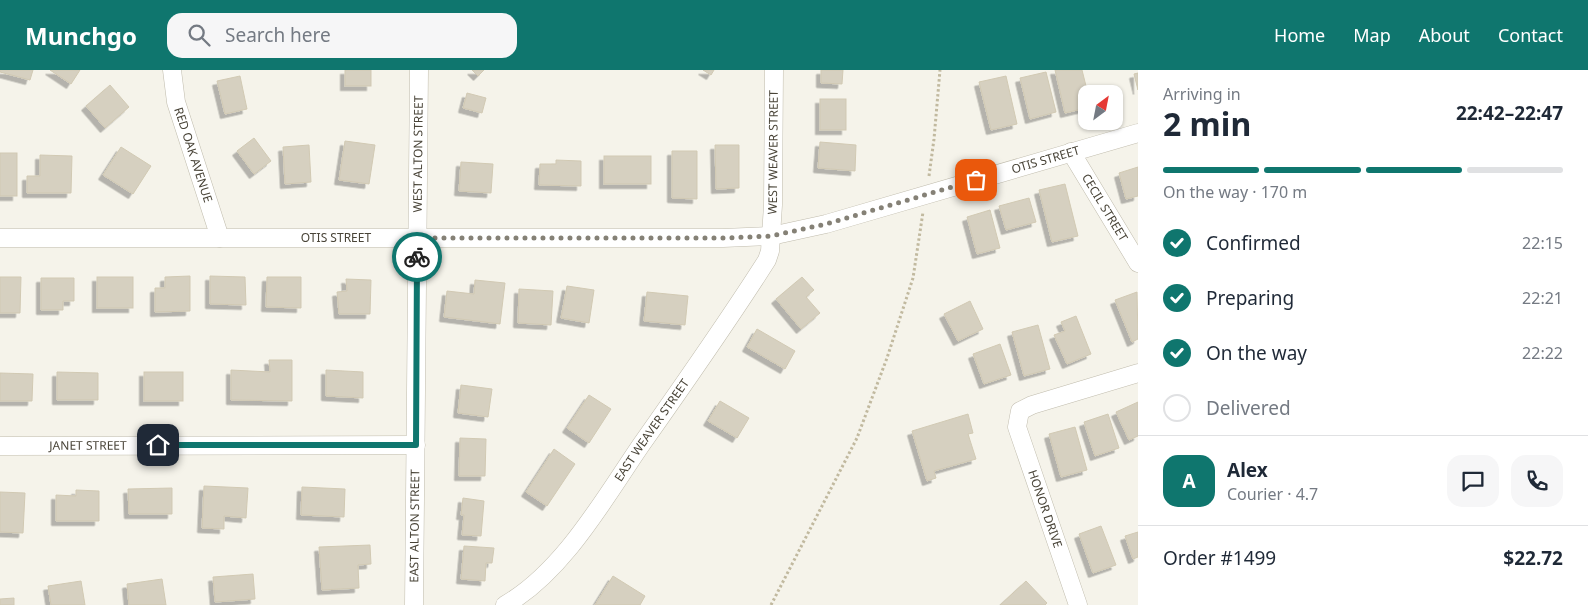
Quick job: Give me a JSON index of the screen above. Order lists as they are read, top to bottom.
{
  "streets": {
    "street": [
      "WEST WEAVER STREET",
      "WEST ALTON STREET",
      "RED OAK AVENUE",
      "OTIS STREET",
      "CECIL STREET",
      "EAST WEAVER STREET",
      "JANET STREET",
      "HONOR DRIVE",
      "EAST ALTON STREET"
    ]
  },
  "crossings": [
    ["WEST WEAVER STREET", "OTIS STREET"],
    ["WEST WEAVER STREET", "EAST WEAVER STREET"],
    ["WEST ALTON STREET", "OTIS STREET"],
    ["WEST ALTON STREET", "EAST ALTON STREET"],
    ["RED OAK AVENUE", "OTIS STREET"],
    ["OTIS STREET", "CECIL STREET"],
    ["OTIS STREET", "EAST WEAVER STREET"],
    ["OTIS STREET", "EAST ALTON STREET"],
    ["JANET STREET", "EAST ALTON STREET"]
  ],
  "north": "top right",
  "page": {
    "header": "Munchgo",
    "search": "Search here",
    "nav": [
      "Home",
      "Map",
      "About",
      "Contact"
    ],
    "heading": ["2 min", "Arriving in", "22:42–22:47"],
    "panel": [
      "Alex",
      "Courier · 4.7",
      "Order #1499",
      "$22.72"
    ],
    "bar": "On the way · 170 m",
    "list": [
      ["Confirmed", "22:15"],
      ["Preparing", "22:21"],
      ["On the way", "22:22"],
      "Delivered"
    ],
    "round": "A"
  }
}
